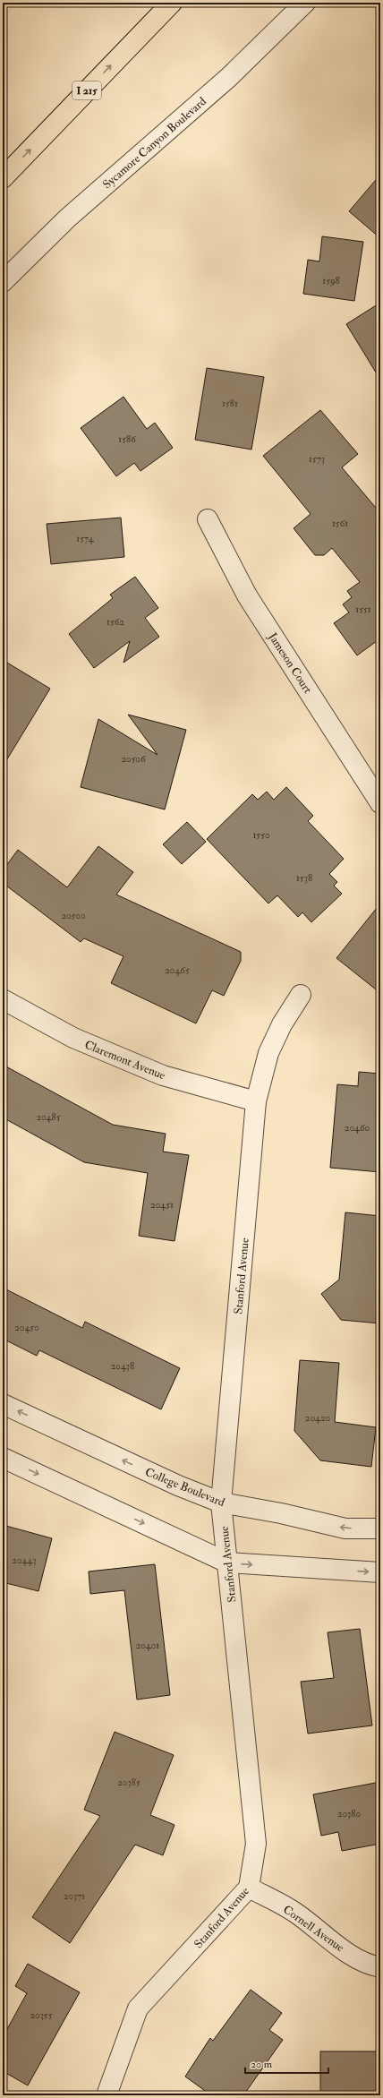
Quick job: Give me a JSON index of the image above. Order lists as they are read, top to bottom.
{
  "streets": {
    "highway": ["I 215"],
    "street": [
      "Sycamore Canyon Boulevard",
      "Jameson Court",
      "Claremont Avenue",
      "Stanford Avenue",
      "College Boulevard",
      "Cornell Avenue"
    ]
  },
  "crossings": [
    ["Claremont Avenue", "Stanford Avenue"],
    ["Stanford Avenue", "College Boulevard"],
    ["Stanford Avenue", "Cornell Avenue"]
  ],
  "house_numbers": [
    "1598",
    "1581",
    "1586",
    "1573",
    "1561",
    "1574",
    "1551",
    "1562",
    "20506",
    "1550",
    "1538",
    "20500",
    "20465",
    "20485",
    "20460",
    "20451",
    "20450",
    "20438",
    "20420",
    "20443",
    "20401",
    "20385",
    "20380",
    "20371",
    "20355"
  ],
  "scale_bar": "20 m"
}
